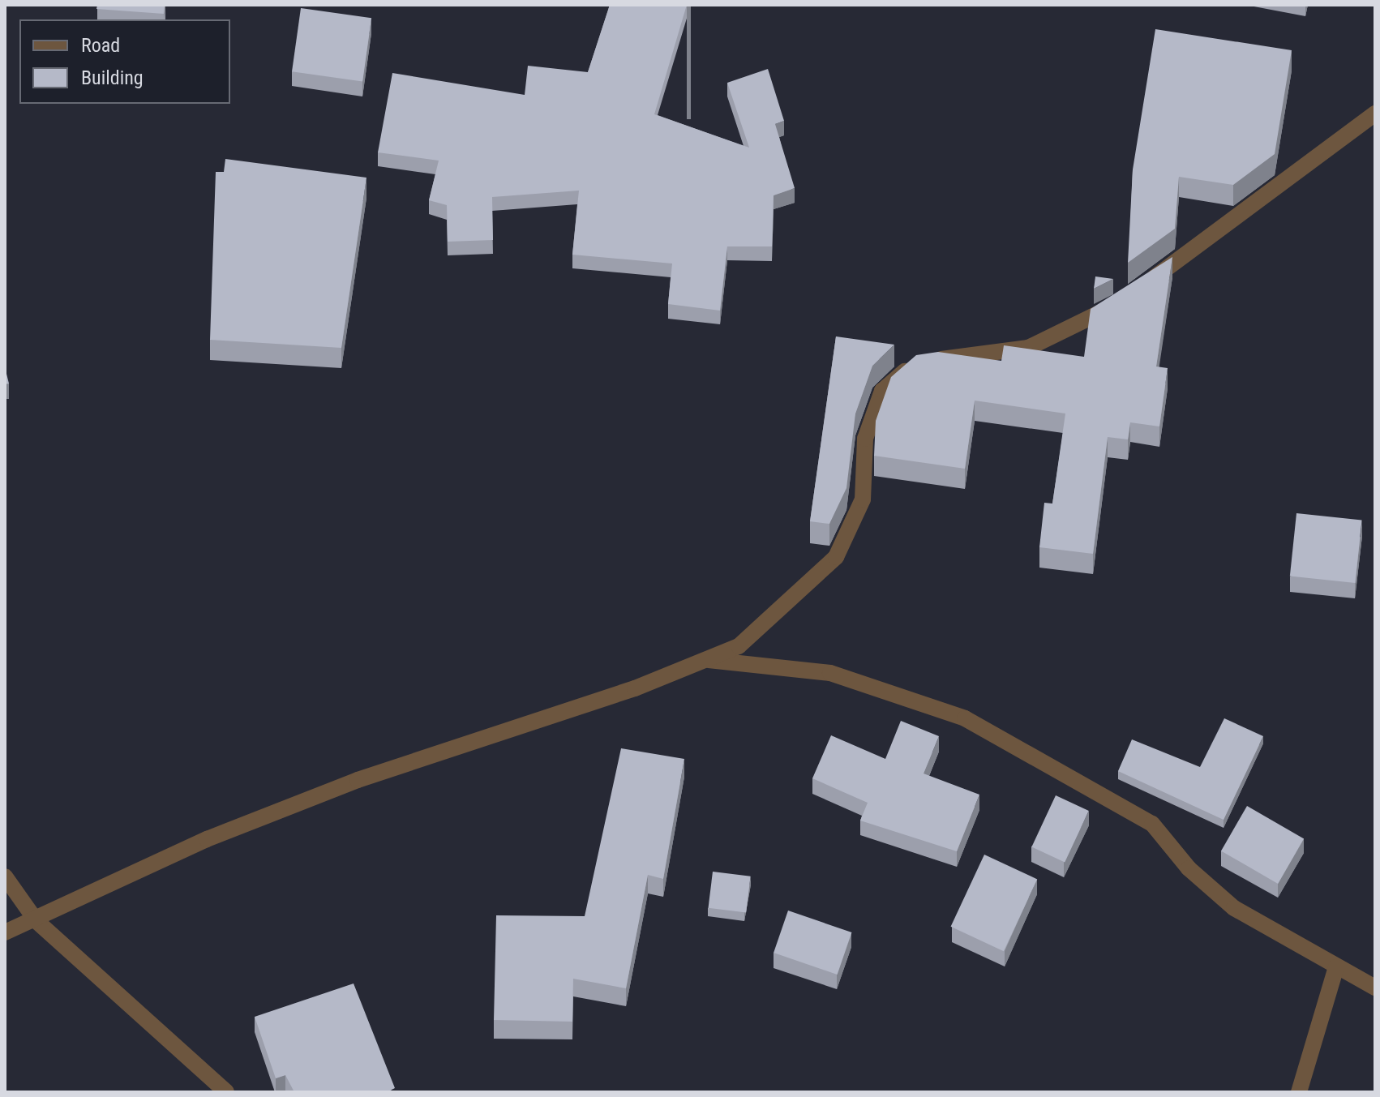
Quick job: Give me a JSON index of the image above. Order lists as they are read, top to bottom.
{
  "legend": ["Road", "Building"]
}
